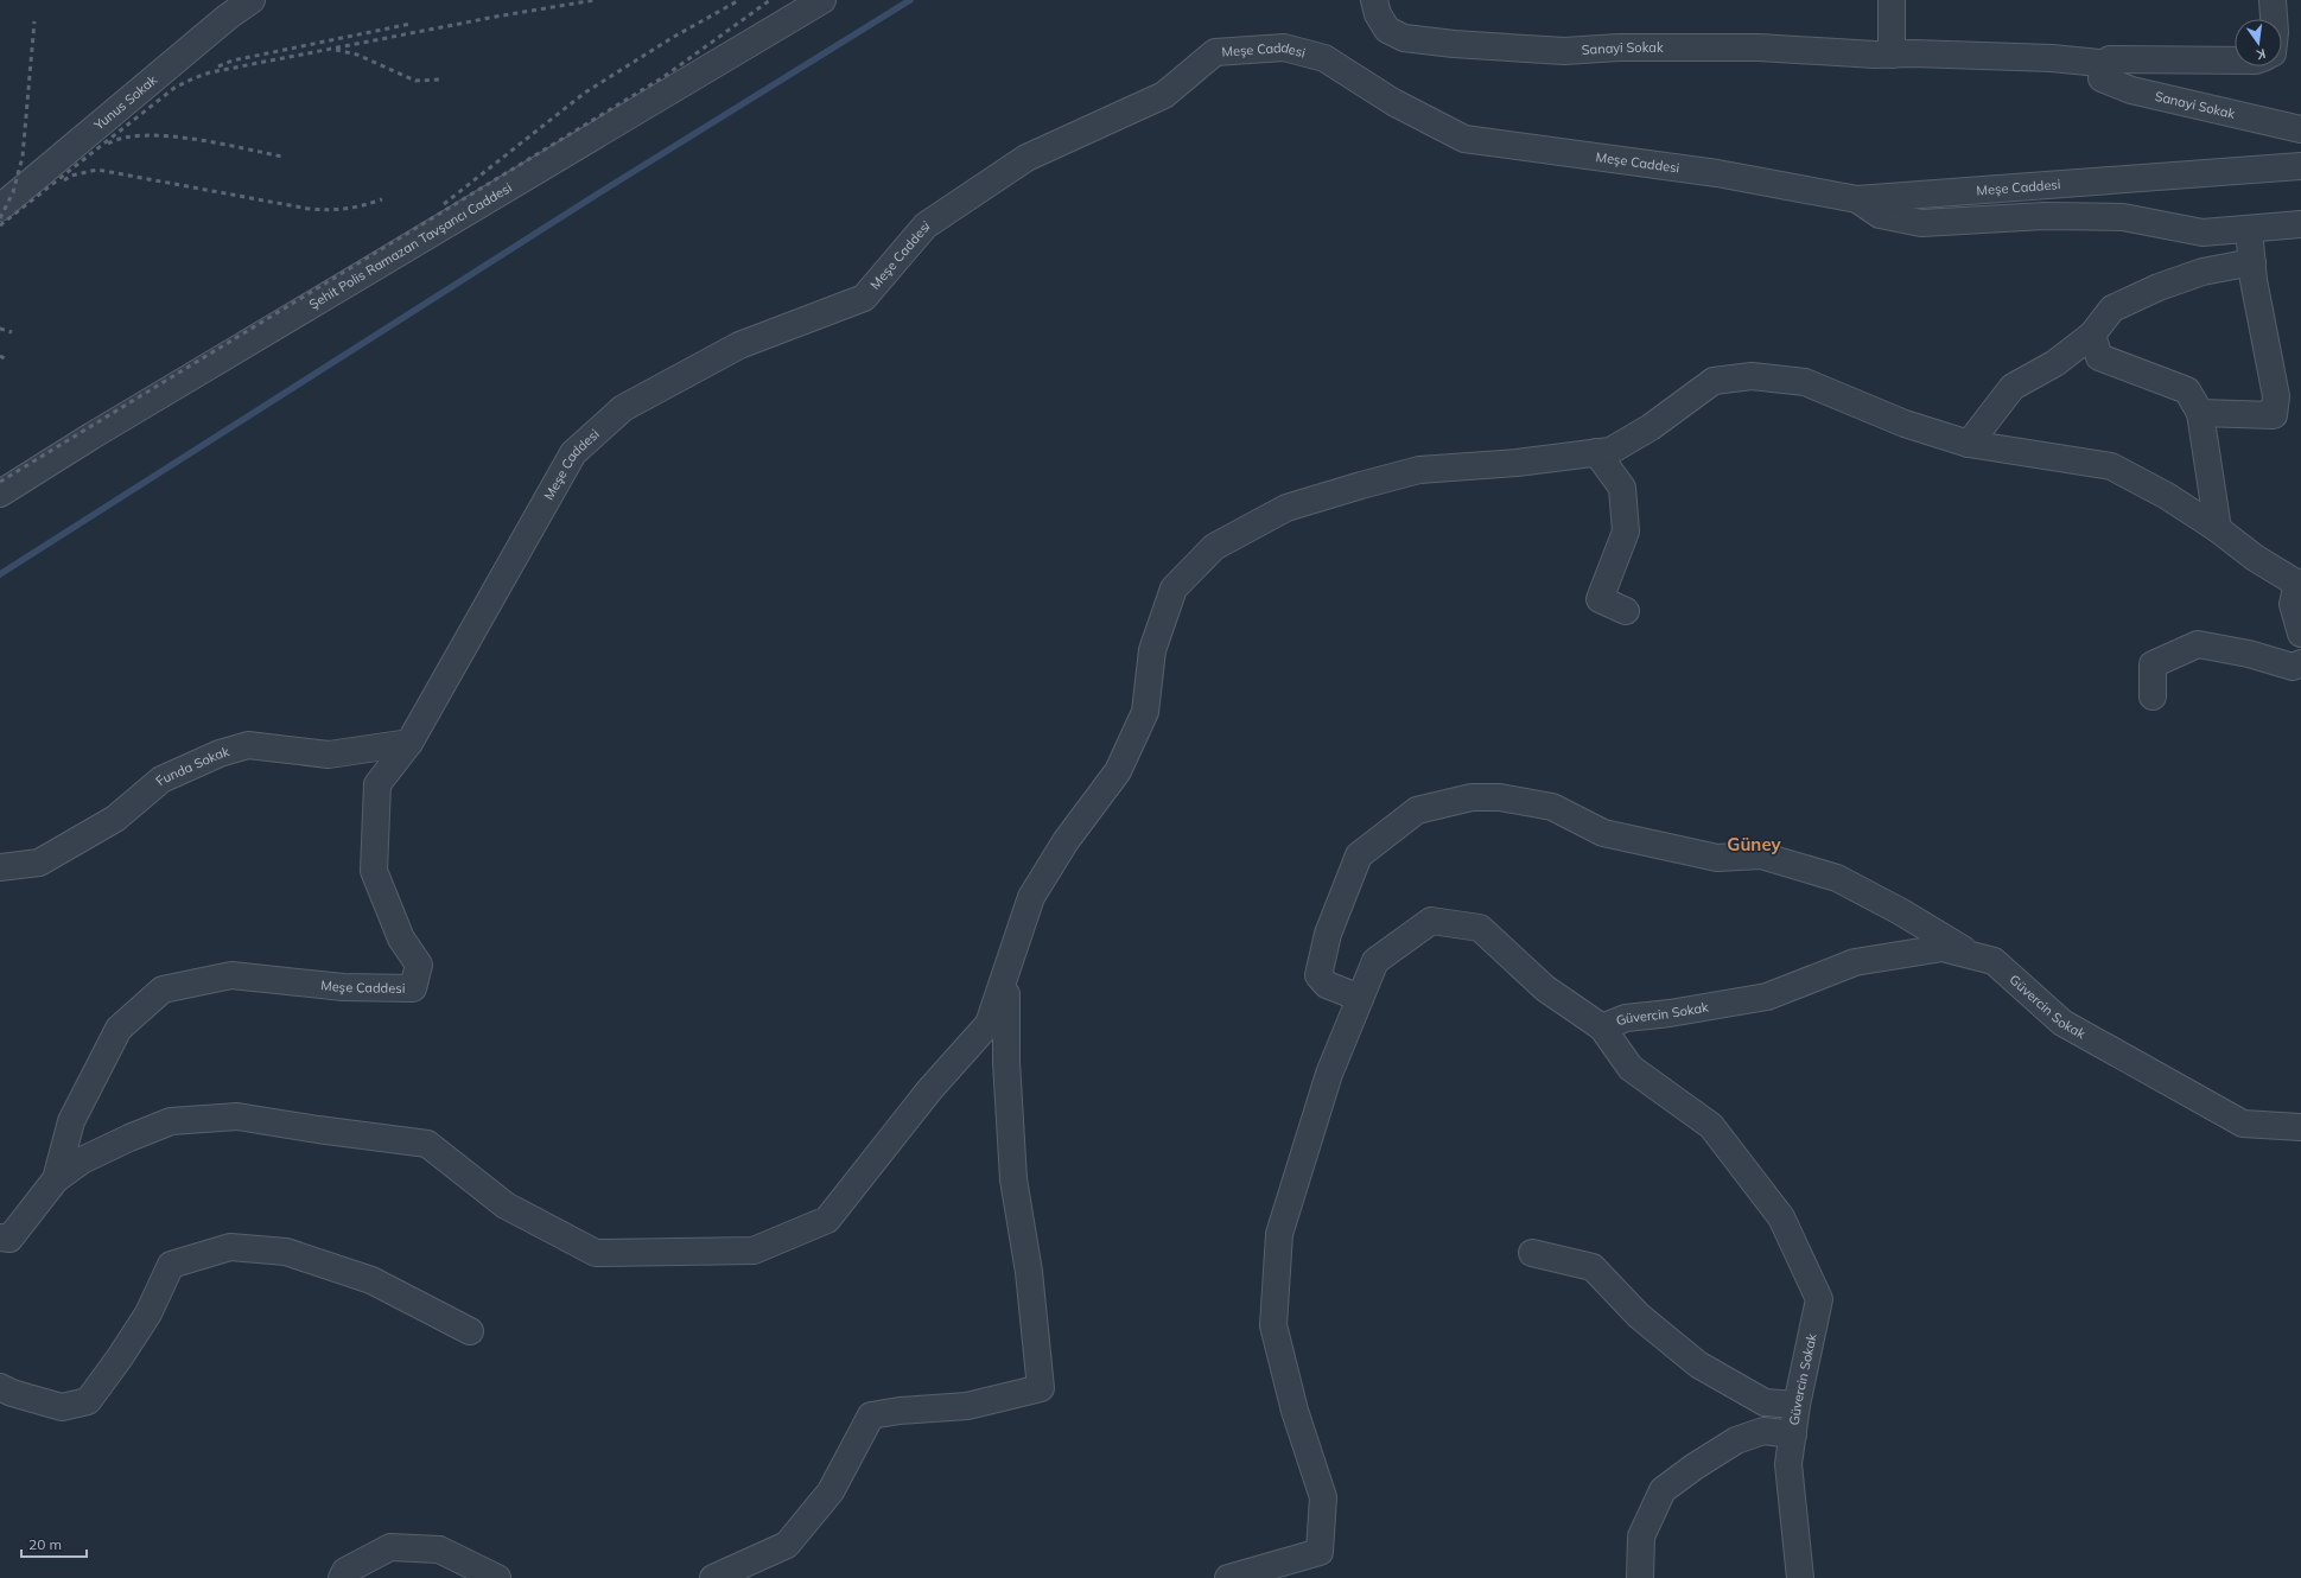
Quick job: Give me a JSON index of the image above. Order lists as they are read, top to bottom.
{
  "streets": {
    "street": [
      "Sanayi Sokak",
      "Meşe Caddesi",
      "Yunus Sokak",
      "Şehit Polis Ramazan Tavşancı Caddesi",
      "Funda Sokak",
      "Güvercin Sokak"
    ]
  },
  "crossings": [
    ["Meşe Caddesi", "Funda Sokak"]
  ],
  "districts": ["Güney"],
  "scale_bar": "20 m",
  "north": "bottom"
}
